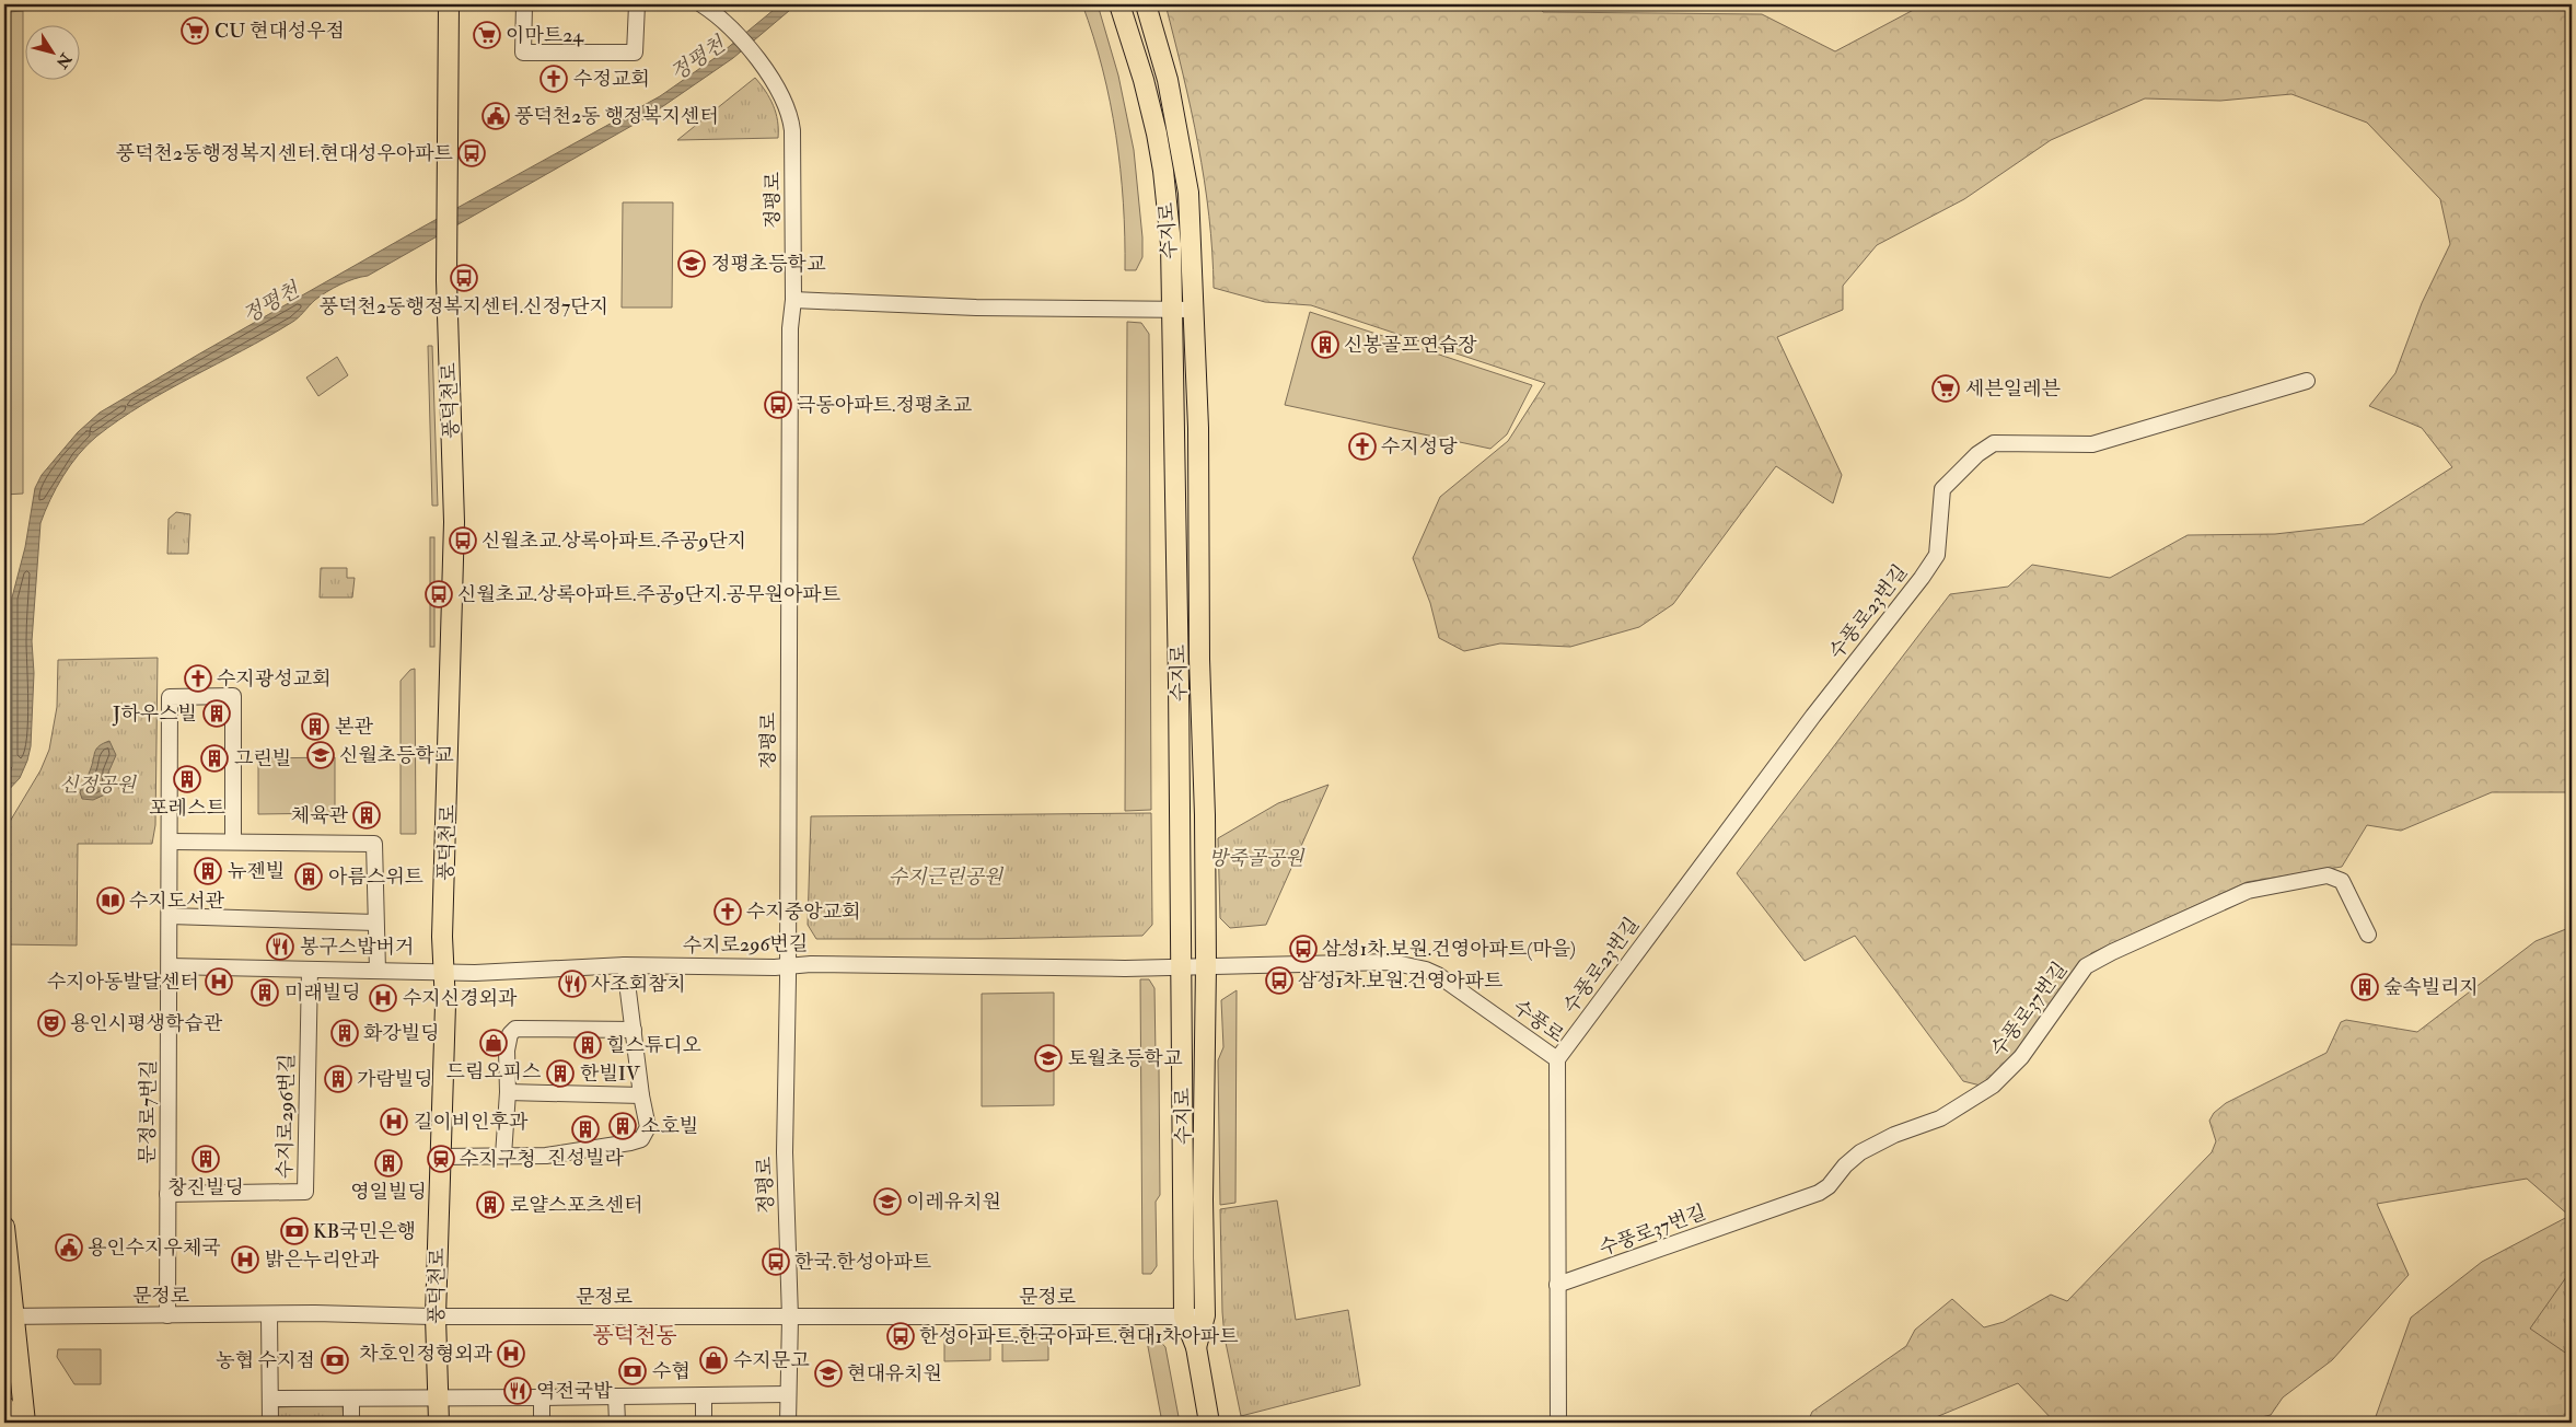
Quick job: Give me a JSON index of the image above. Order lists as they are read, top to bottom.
{
  "streets": {
    "main road": ["수지로", "풍덕천로"],
    "street": [
      "정평로",
      "수풍로23번길",
      "수지로296번길",
      "수풍로37번길",
      "수풍로",
      "문정로7번길",
      "문정로"
    ]
  },
  "crossings": [
    ["정평로", "수지로296번길"],
    ["정평로", "문정로"],
    ["수지로", "수지로296번길"],
    ["수지로", "수풍로"],
    ["수지로", "문정로"],
    ["풍덕천로", "수지로296번길"],
    ["풍덕천로", "문정로"],
    ["수풍로23번길", "수풍로"],
    ["수지로296번길", "수풍로"],
    ["수지로296번길", "문정로7번길"],
    ["수풍로37번길", "수풍로"],
    ["문정로7번길", "문정로"]
  ],
  "districts": ["풍덕천동"],
  "water": ["정평천"],
  "parks": ["신정공원", "방죽골공원", "수지근린공원"],
  "places": {
    "supermarket": ["CU 현대성우점", "이마트24", "세븐일레븐"],
    "church": [
      "수정교회",
      "수지성당",
      "수지광성교회",
      "수지중앙교회"
    ],
    "public building": ["풍덕천2동 행정복지센터", "용인수지우체국"],
    "bus stop": [
      "풍덕천2동행정복지센터.현대성우아파트",
      "풍덕천2동행정복지센터.신정7단지",
      "극동아파트.정평초교",
      "신월초교.상록아파트.주공9단지",
      "신월초교.상록아파트.주공9단지.공무원아파트",
      "삼성1차.보원.건영아파트(마을)",
      "삼성1차.보원.건영아파트",
      "한국.한성아파트",
      "한성아파트.한국아파트.현대1차아파트"
    ],
    "school or university": [
      "정평초등학교",
      "신월초등학교",
      "토월초등학교",
      "이레유치원",
      "현대유치원"
    ],
    "building": [
      "신봉골프연습장",
      "J하우스빌",
      "본관",
      "그린빌",
      "포레스트",
      "체육관",
      "뉴젠빌",
      "아름스위트",
      "숲속빌리지",
      "미래빌딩",
      "화강빌딩",
      "힐스튜디오",
      "한빌IV",
      "가람빌딩",
      "소호빌",
      "진성빌라",
      "창진빌딩",
      "영일빌딩",
      "로얄스포츠센터"
    ],
    "library": ["수지도서관"],
    "restaurant": ["봉구스밥버거", "사조회참치", "역전국밥"],
    "hospital": [
      "수지아동발달센터",
      "수지신경외과",
      "길이비인후과",
      "밝은누리안과",
      "차호인정형외과"
    ],
    "theatre": ["용인시평생학습관"],
    "shop": ["드림오피스", "수지문고"],
    "station": ["수지구청"],
    "bank": ["KB국민은행", "농협 수지점", "수협"]
  },
  "north": "bottom right"
}
